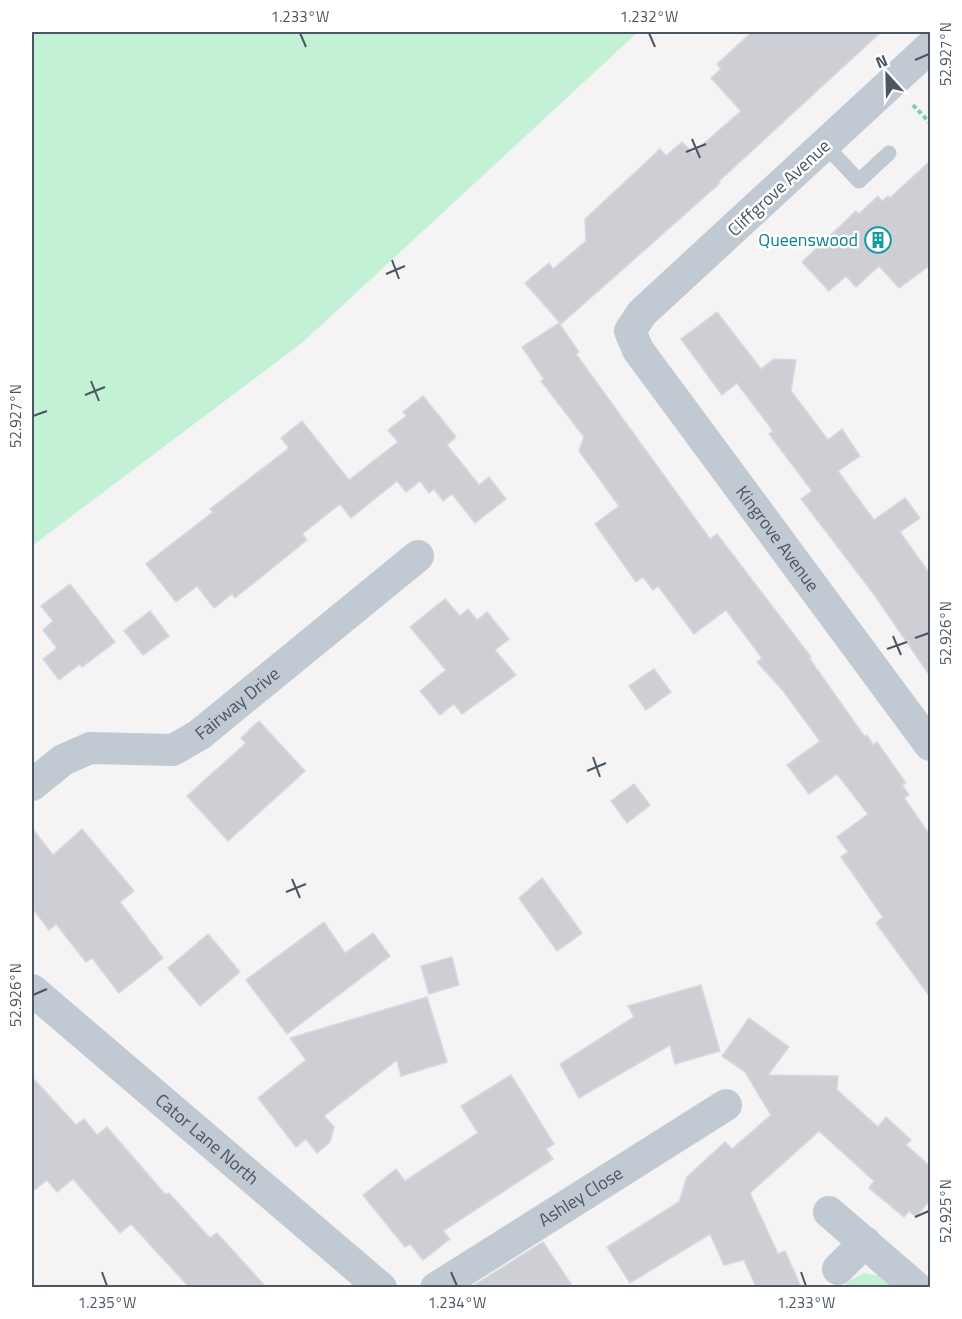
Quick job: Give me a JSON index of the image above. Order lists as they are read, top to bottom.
{
  "streets": {
    "street": [
      "Cliffgrove Avenue",
      "Kingrove Avenue",
      "Fairway Drive",
      "Cator Lane North",
      "Ashley Close"
    ]
  },
  "crossings": [
    ["Cliffgrove Avenue", "Kingrove Avenue"]
  ],
  "places": {
    "building": ["Queenswood"]
  },
  "north": "top",
  "coordinates": [
    "1.233°W",
    "1.232°W",
    "52.927°N",
    "52.926°N",
    "52.925°N",
    "1.235°W",
    "1.234°W"
  ]
}
